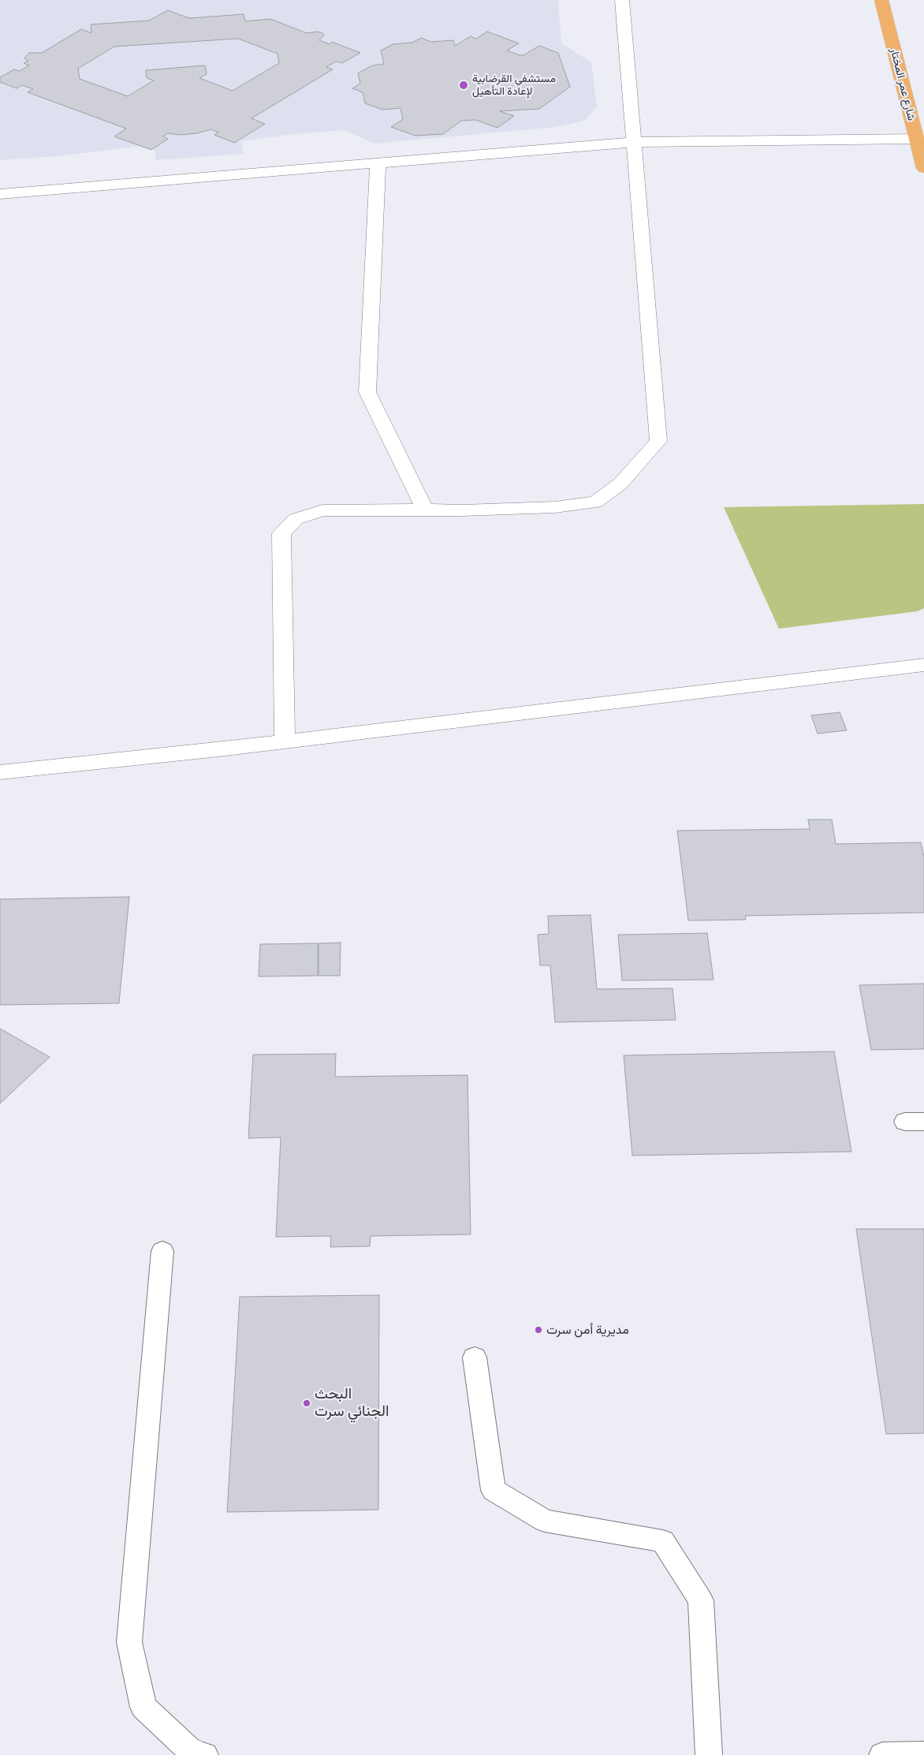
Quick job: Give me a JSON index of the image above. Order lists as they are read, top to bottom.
{
  "streets": {
    "main road": ["شارع عمر المختار"]
  },
  "places": ["مستشفي القرضابية لإعادة التأهيل", "مديرية أمن سرت", "البحث الجنائي سرت"]
}
